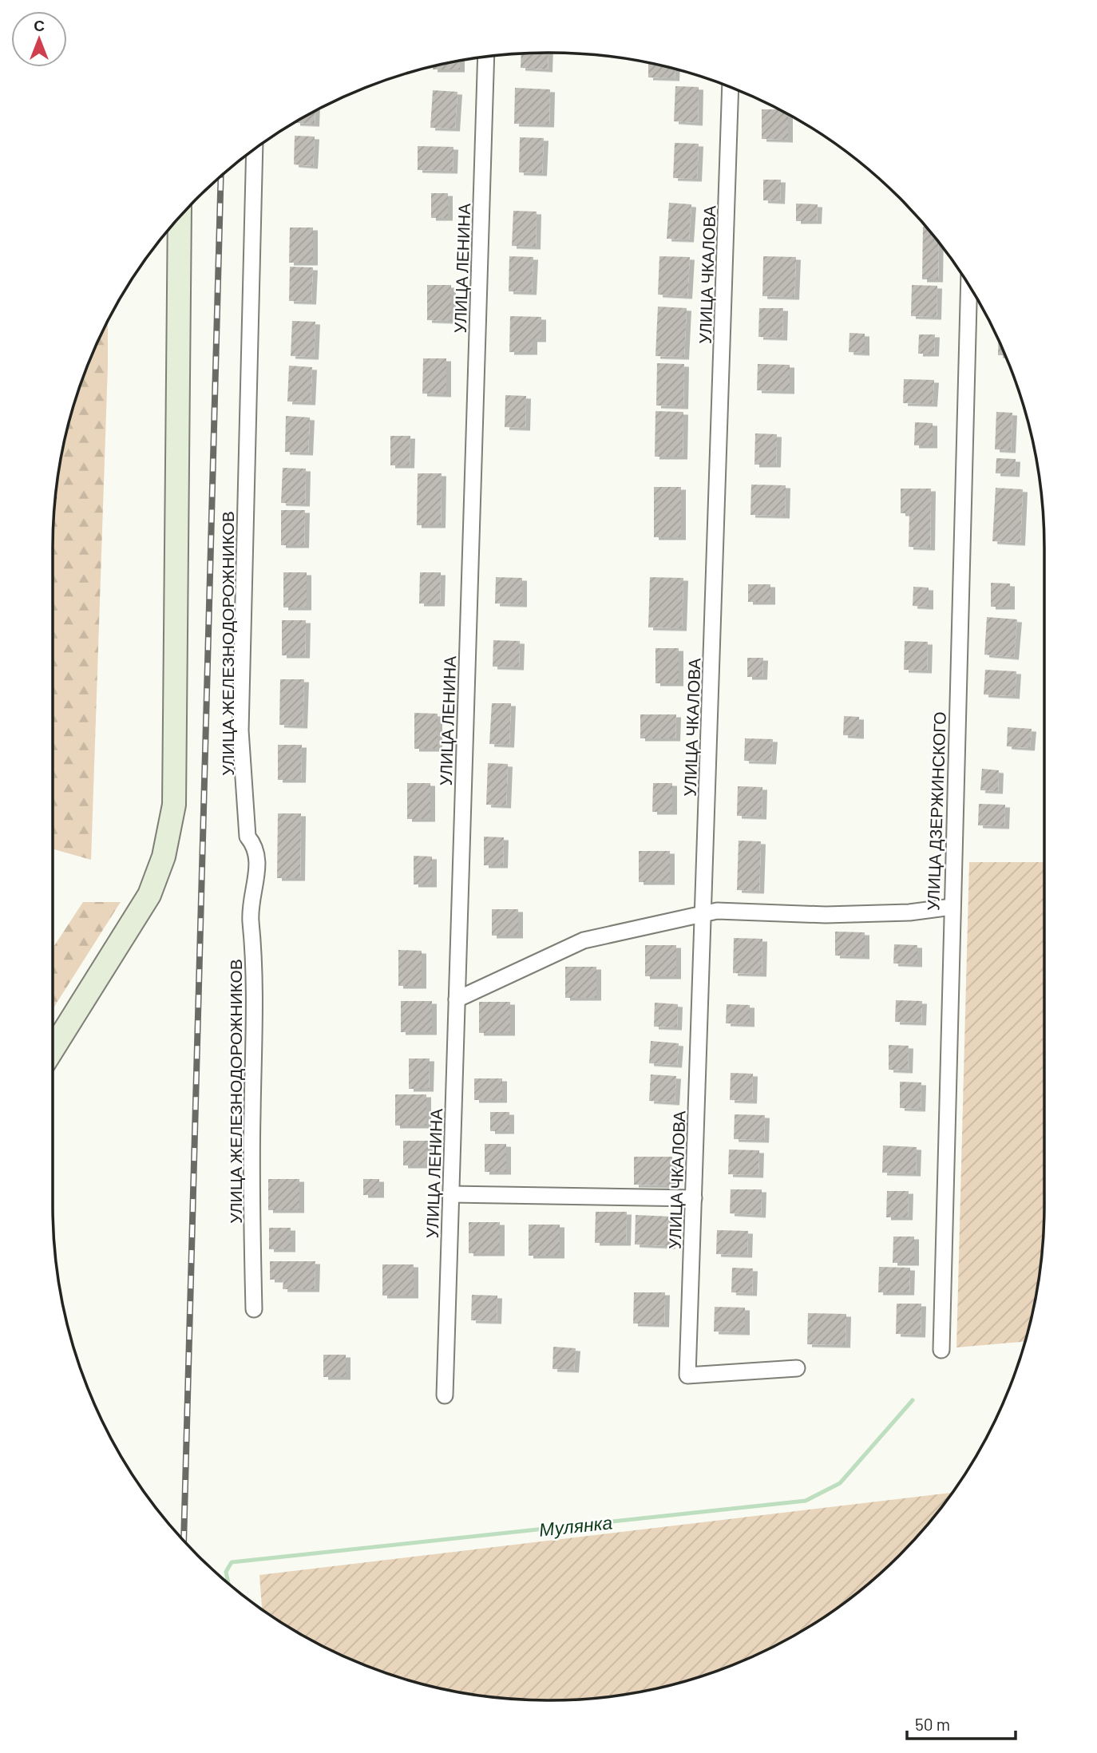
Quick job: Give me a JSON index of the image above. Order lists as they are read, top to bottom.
{
  "streets": {
    "street": [
      "УЛИЦА ЛЕНИНА",
      "УЛИЦА ЧКАЛОВА",
      "УЛИЦА ЖЕЛЕЗНОДОРОЖНИКОВ",
      "УЛИЦА ДЗЕРЖИНСКОГО"
    ]
  },
  "water": ["Мулянка"],
  "scale_bar": "50 m",
  "north": "top"
}
